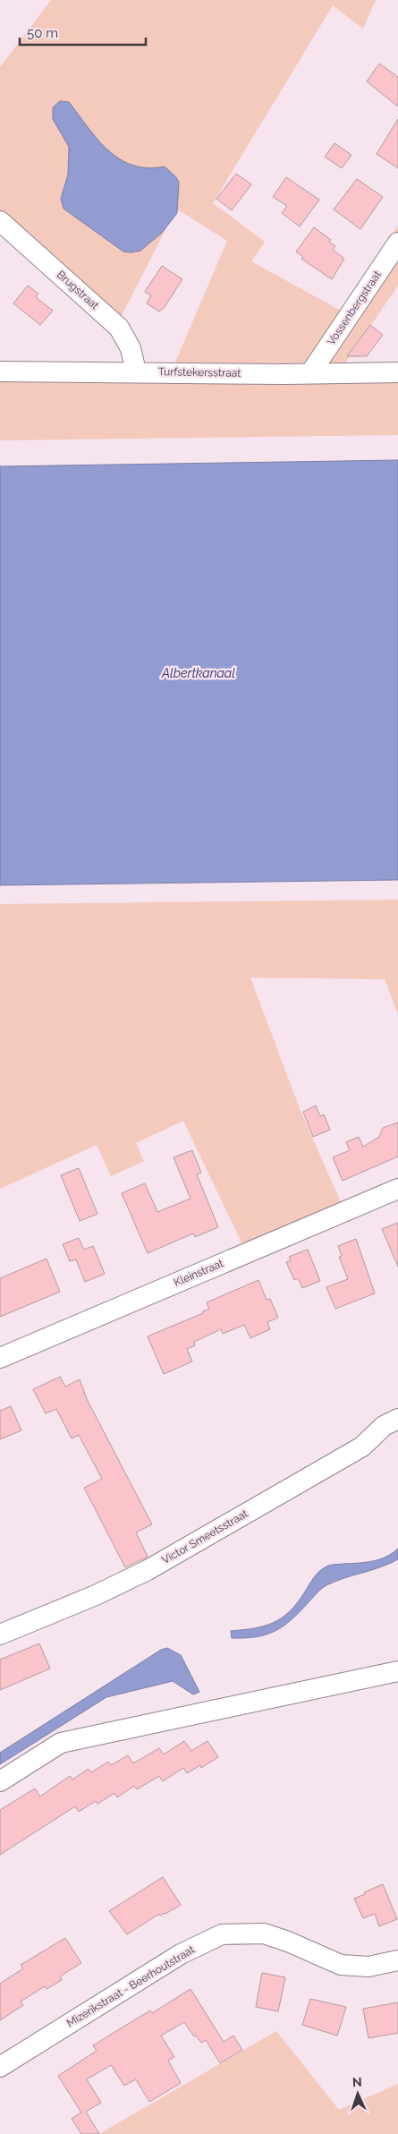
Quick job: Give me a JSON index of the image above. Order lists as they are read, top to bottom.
{
  "streets": {
    "street": [
      "Brugstraat",
      "Vossenbergstraat",
      "Turfstekersstraat",
      "Kleinstraat",
      "Victor Smeetsstraat",
      "Mizerikstraat - Beerhoutstraat"
    ]
  },
  "crossings": [
    ["Brugstraat", "Turfstekersstraat"],
    ["Vossenbergstraat", "Turfstekersstraat"]
  ],
  "water": ["Albertkanaal"],
  "scale_bar": "50 m",
  "north": "top"
}
